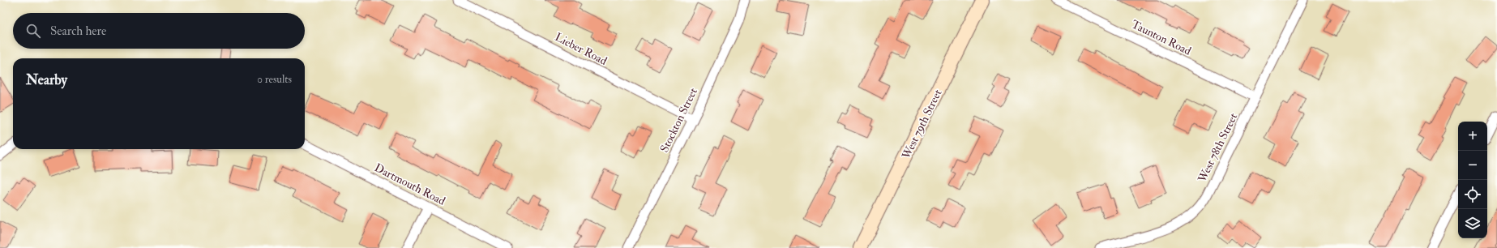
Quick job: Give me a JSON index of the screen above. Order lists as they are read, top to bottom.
{
  "streets": {
    "main road": ["West 79th Street"],
    "street": [
      "Taunton Road",
      "Lieber Road",
      "Stockton Street",
      "West 78th Street",
      "Dartmouth Road"
    ]
  },
  "crossings": [
    ["Taunton Road", "West 78th Street"],
    ["Lieber Road", "Stockton Street"]
  ],
  "page": {
    "search": "Search here",
    "heading": ["Nearby", "0 results"],
    "map_buttons": ["+", "−"]
  }
}
